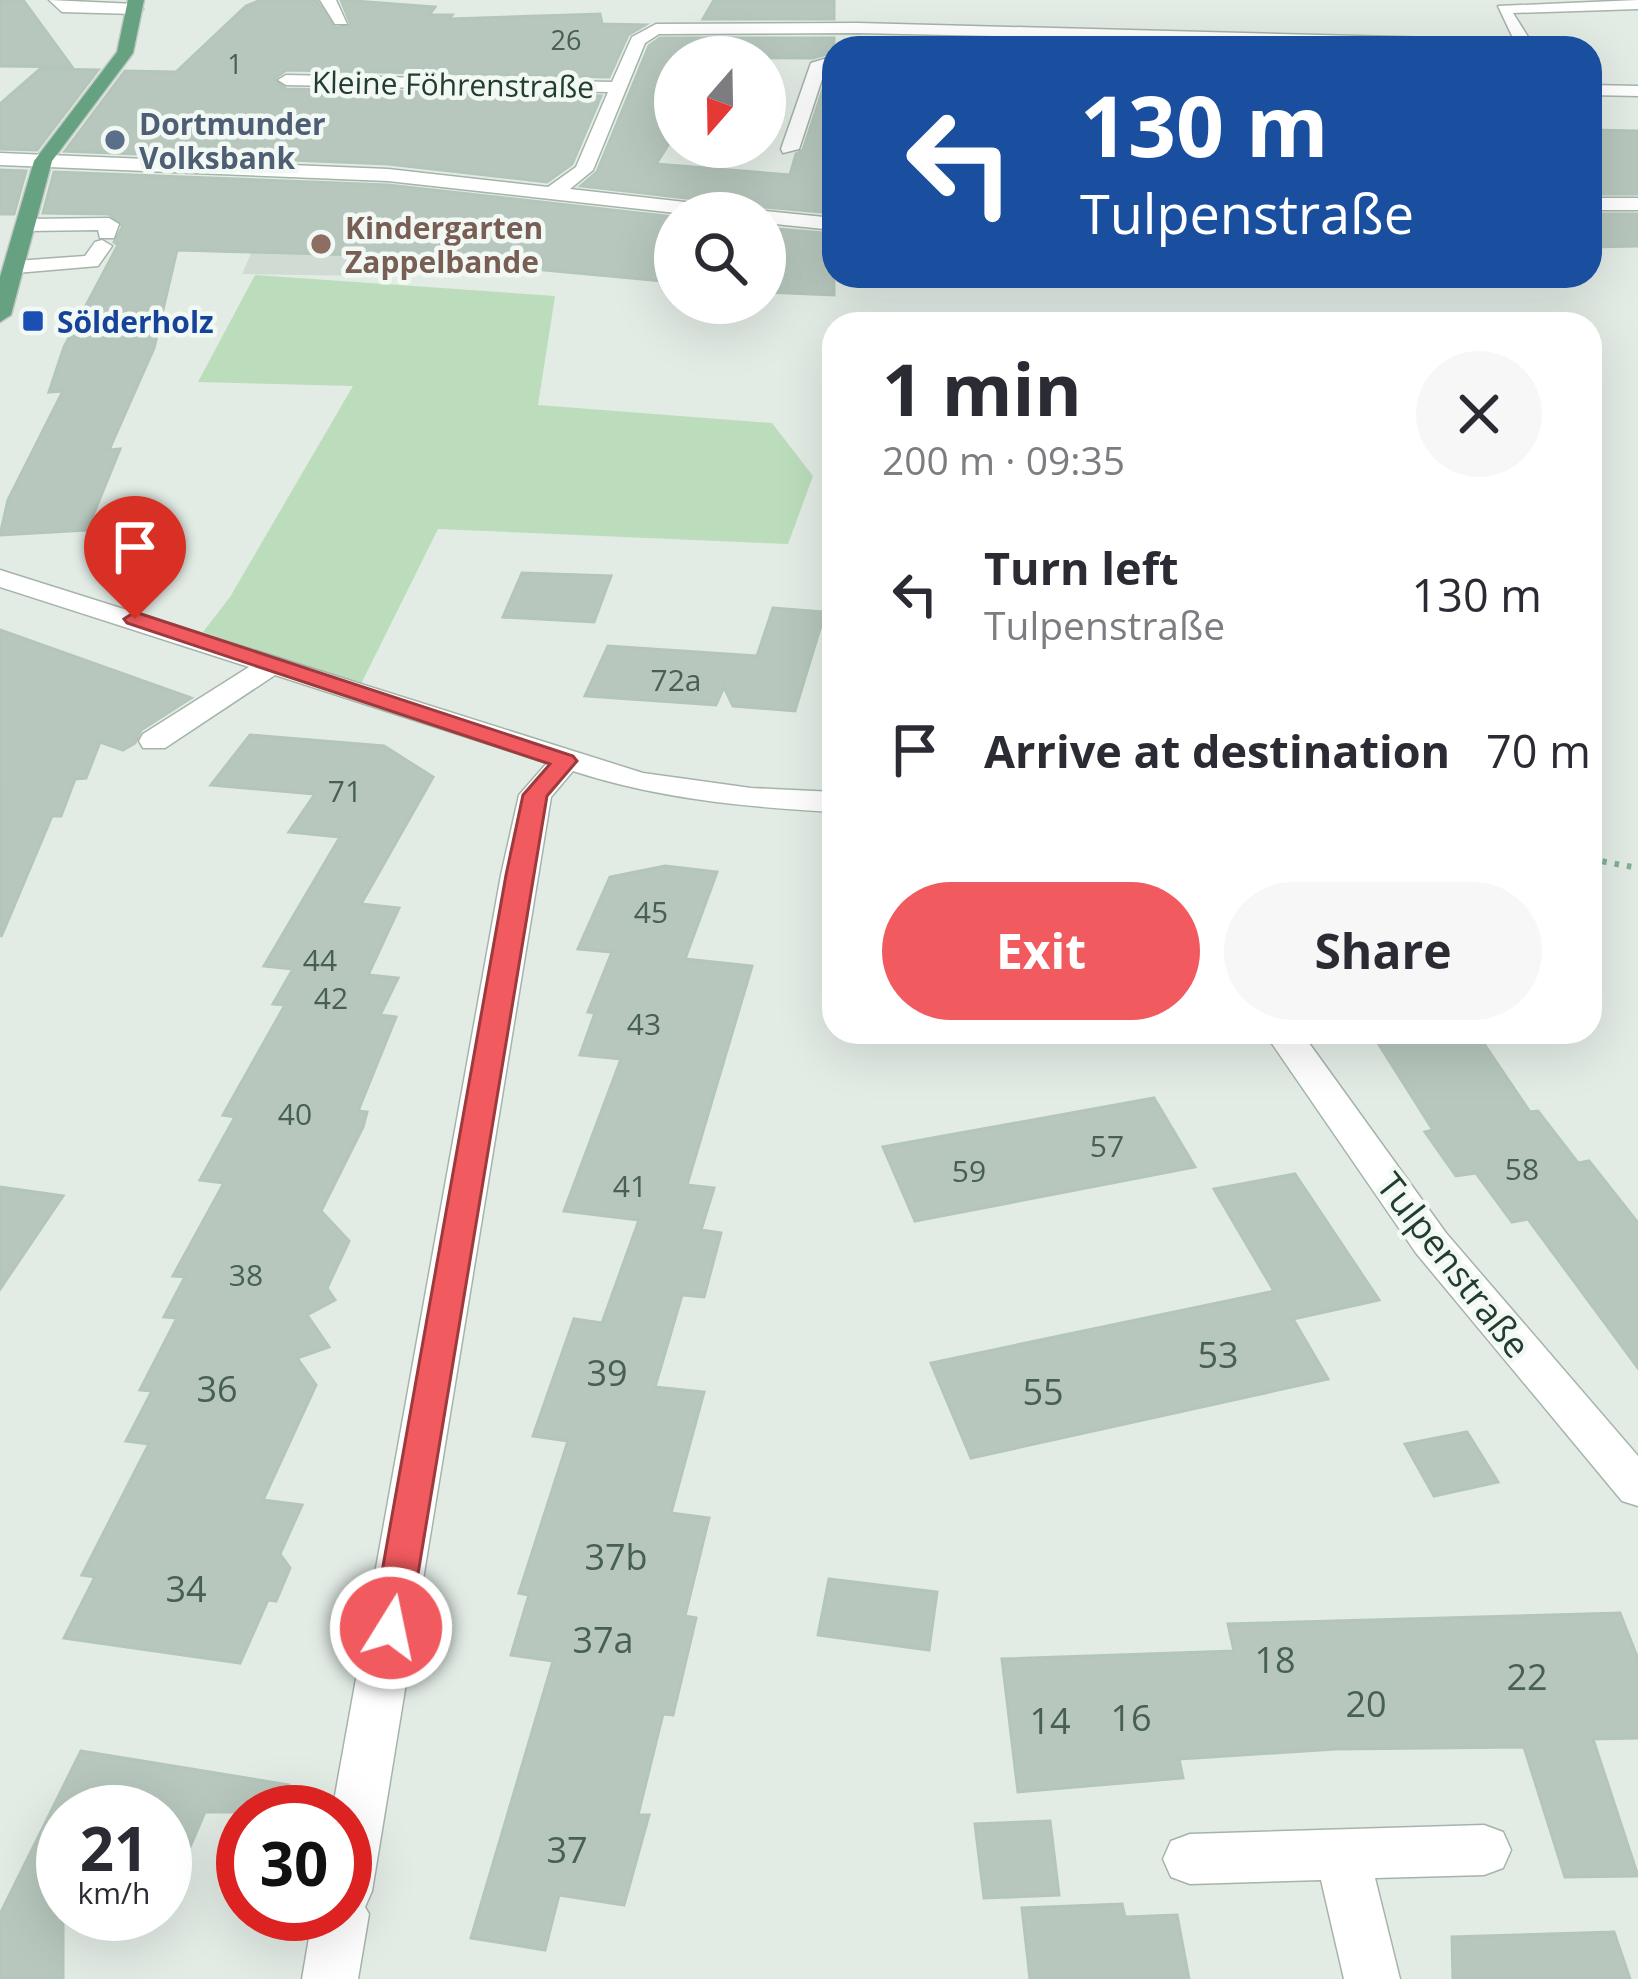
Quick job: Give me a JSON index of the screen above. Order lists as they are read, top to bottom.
{
  "streets": {
    "street": ["Kleine Föhrenstraße", "Tulpenstraße"]
  },
  "places": {
    "other": ["Dortmunder Volksbank", "Kindergarten Zappelbande"],
    "transit": ["Sölderholz"]
  },
  "house_numbers": [
    "26",
    "1",
    "72a",
    "71",
    "45",
    "44",
    "42",
    "43",
    "40",
    "57",
    "58",
    "59",
    "41",
    "38",
    "53",
    "39",
    "36",
    "55",
    "37b",
    "34",
    "37a",
    "18",
    "22",
    "20",
    "16",
    "14",
    "37"
  ],
  "north": "bottom",
  "page": {
    "turn": ["130 m", "Tulpenstraße"],
    "heading": ["1 min", "200 m · 09:35"],
    "list": [
      {
        "name": "Turn left",
        "note": "Tulpenstraße",
        "value": "130 m"
      },
      {
        "name": "Arrive at destination",
        "value": "70 m"
      }
    ],
    "buttons": ["Exit", "Share"],
    "speed": "21 km/h",
    "limit": "30"
  }
}
